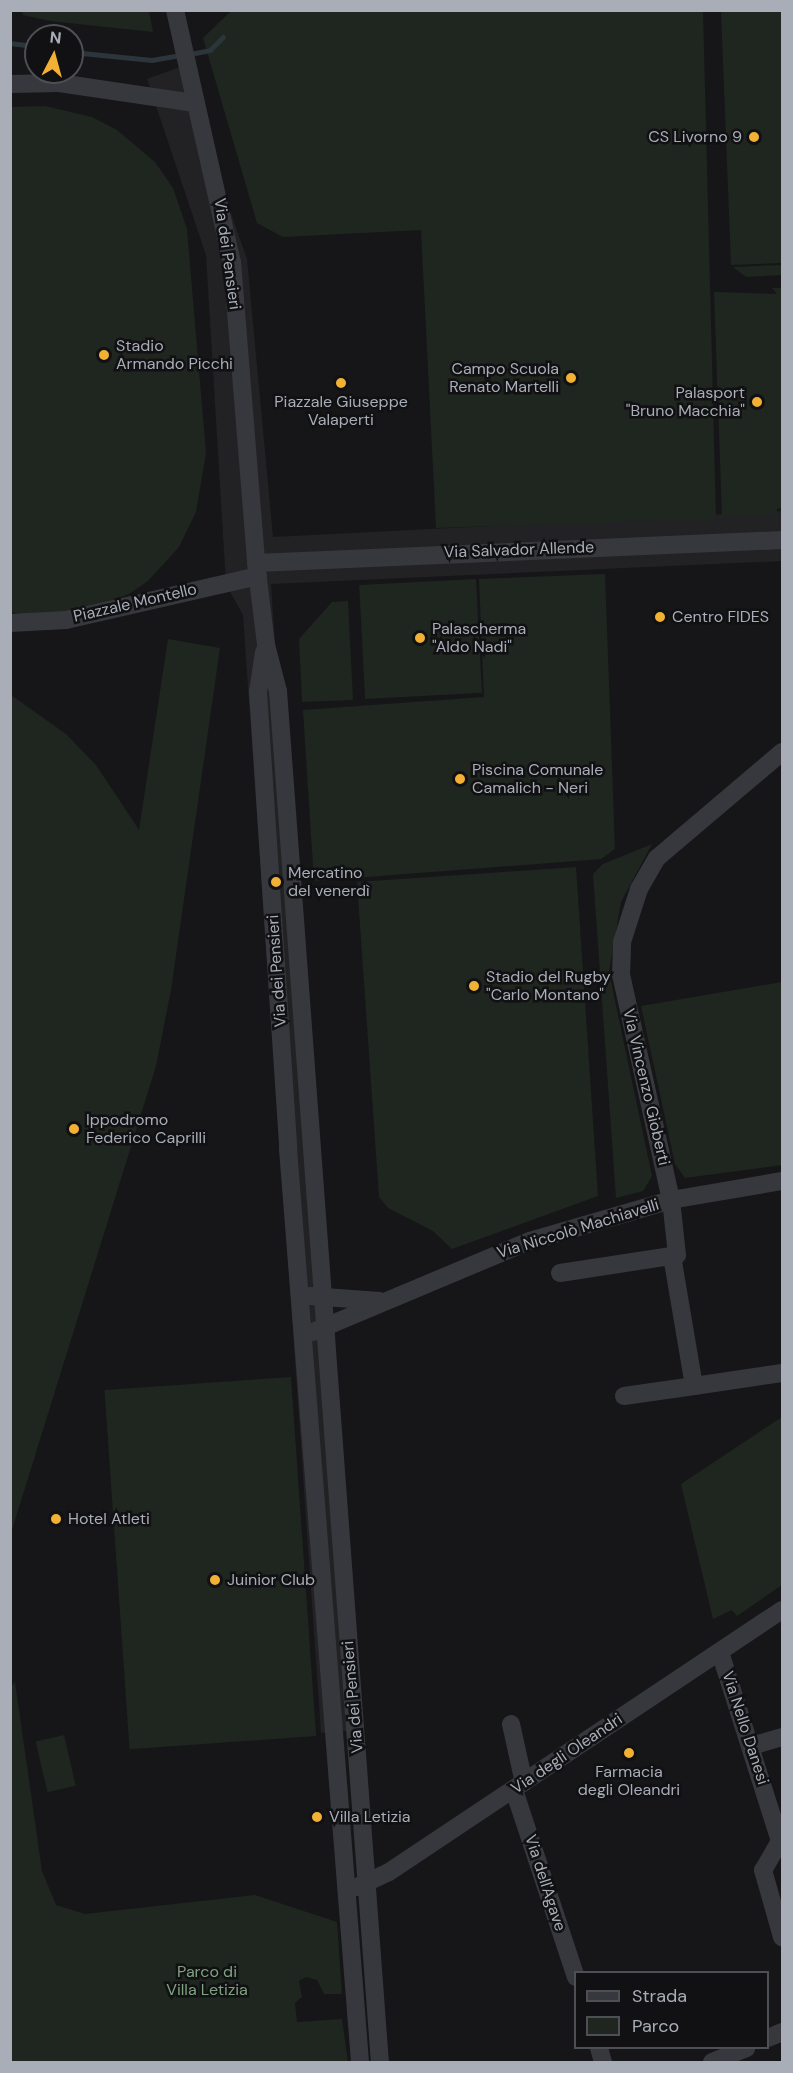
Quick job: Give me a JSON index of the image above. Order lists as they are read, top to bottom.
{
  "streets": {
    "street": [
      "Via dei Pensieri",
      "Via Salvador Allende",
      "Piazzale Montello",
      "Via Vincenzo Gioberti",
      "Via Niccolò Machiavelli",
      "Via Nello Danesi",
      "Via degli Oleandri",
      "Via dell'Agave"
    ]
  },
  "crossings": [
    ["Via dei Pensieri", "Via Salvador Allende"],
    ["Via dei Pensieri", "Piazzale Montello"],
    ["Via dei Pensieri", "Via Niccolò Machiavelli"],
    ["Via dei Pensieri", "Via degli Oleandri"],
    ["Via Salvador Allende", "Piazzale Montello"],
    ["Via Vincenzo Gioberti", "Via Niccolò Machiavelli"],
    ["Via Nello Danesi", "Via degli Oleandri"],
    ["Via degli Oleandri", "Via dell'Agave"]
  ],
  "parks": ["Parco di Villa Letizia"],
  "places": [
    "CS Livorno 9",
    "Stadio Armando Picchi",
    "Campo Scuola Renato Martelli",
    "Piazzale Giuseppe Valaperti",
    "Palasport \"Bruno Macchia\"",
    "Centro FIDES",
    "Palascherma \"Aldo Nadi\"",
    "Piscina Comunale Camalich - Neri",
    "Mercatino del venerdì",
    "Stadio del Rugby \"Carlo Montano\"",
    "Ippodromo Federico Caprilli",
    "Hotel Atleti",
    "Juinior Club",
    "Farmacia degli Oleandri",
    "Villa Letizia"
  ],
  "legend": ["Strada", "Parco"],
  "north": "top"
}
